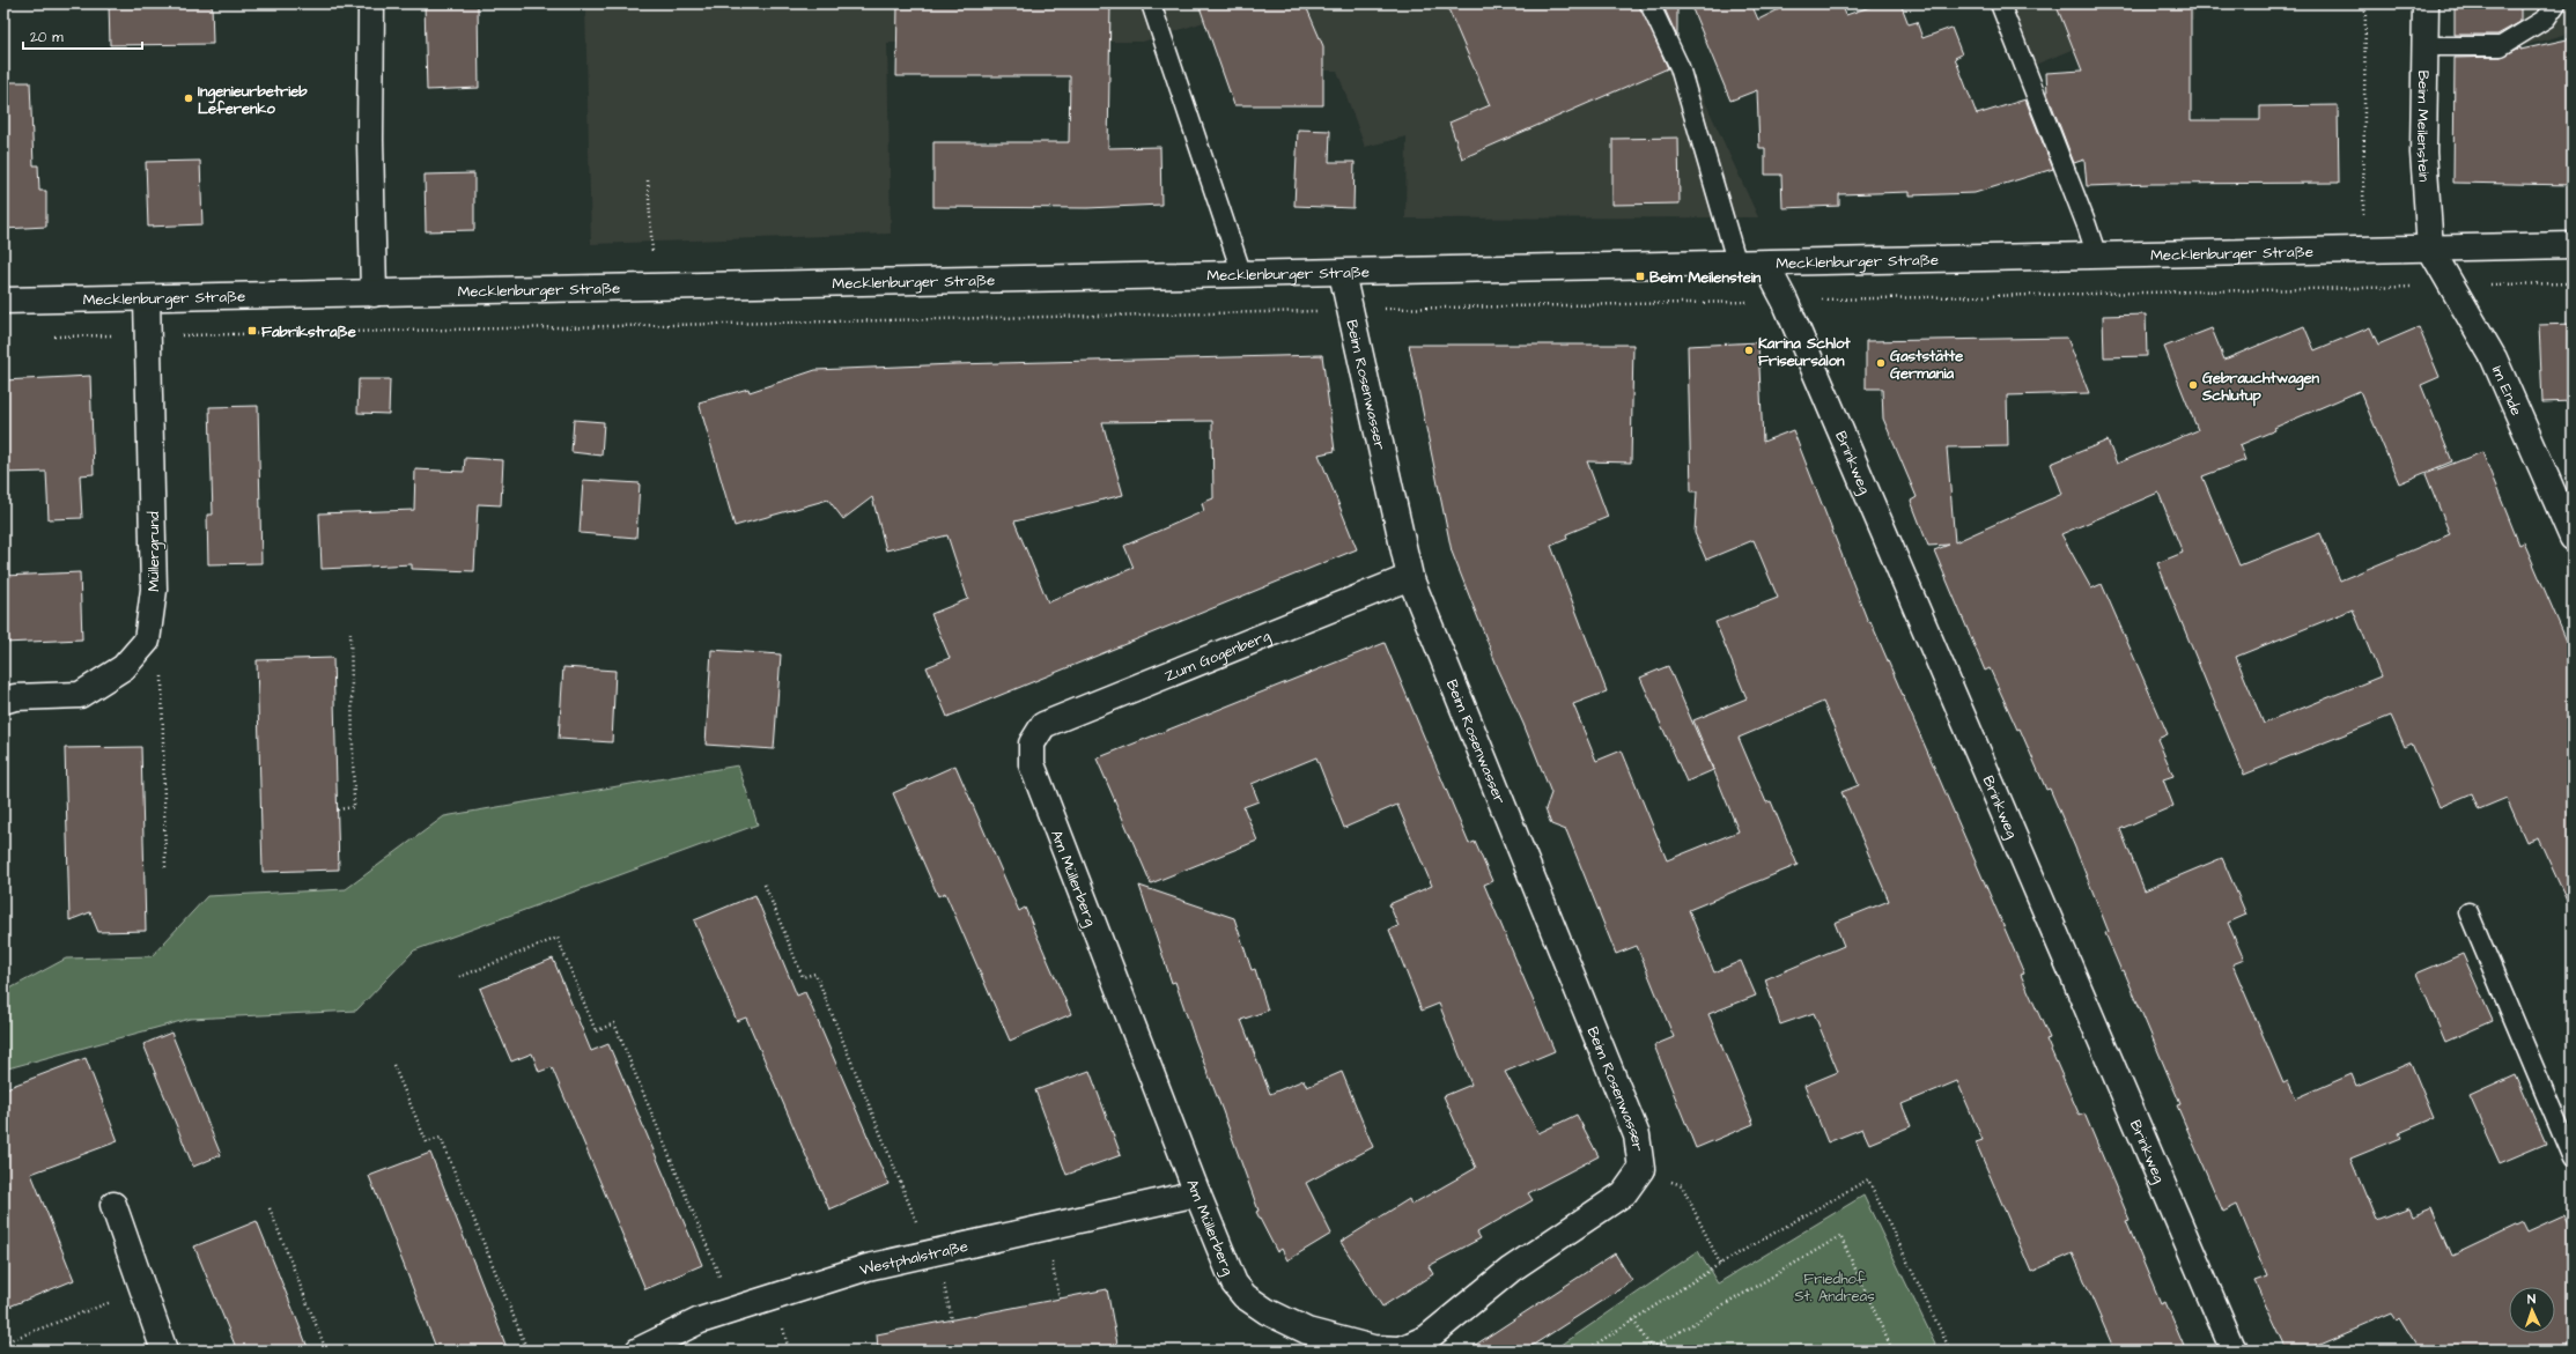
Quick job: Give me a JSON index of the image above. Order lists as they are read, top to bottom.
{
  "streets": {
    "street": [
      "Beim Meilenstein",
      "Mecklenburger Straße",
      "Beim Rosenwasser",
      "Im Ende",
      "Brinkweg",
      "Müllergrund",
      "Zum Gogenberg",
      "Am Müllerberg",
      "Westphalstraße"
    ]
  },
  "crossings": [
    ["Beim Meilenstein", "Mecklenburger Straße"],
    ["Beim Meilenstein", "Im Ende"],
    ["Mecklenburger Straße", "Beim Rosenwasser"],
    ["Mecklenburger Straße", "Im Ende"],
    ["Mecklenburger Straße", "Brinkweg"],
    ["Mecklenburger Straße", "Müllergrund"],
    ["Beim Rosenwasser", "Zum Gogenberg"],
    ["Beim Rosenwasser", "Am Müllerberg"],
    ["Zum Gogenberg", "Am Müllerberg"],
    ["Am Müllerberg", "Westphalstraße"]
  ],
  "parks": ["Friedhof St. Andreas"],
  "places": {
    "other": [
      "Ingenieurbetrieb Leferenko",
      "Karina Schlot Friseursalon",
      "Gaststätte Germania",
      "Gebrauchtwagen Schlutup"
    ],
    "transit": ["Beim Meilenstein", "Fabrikstraße"]
  },
  "scale_bar": "20 m",
  "north": "top"
}
